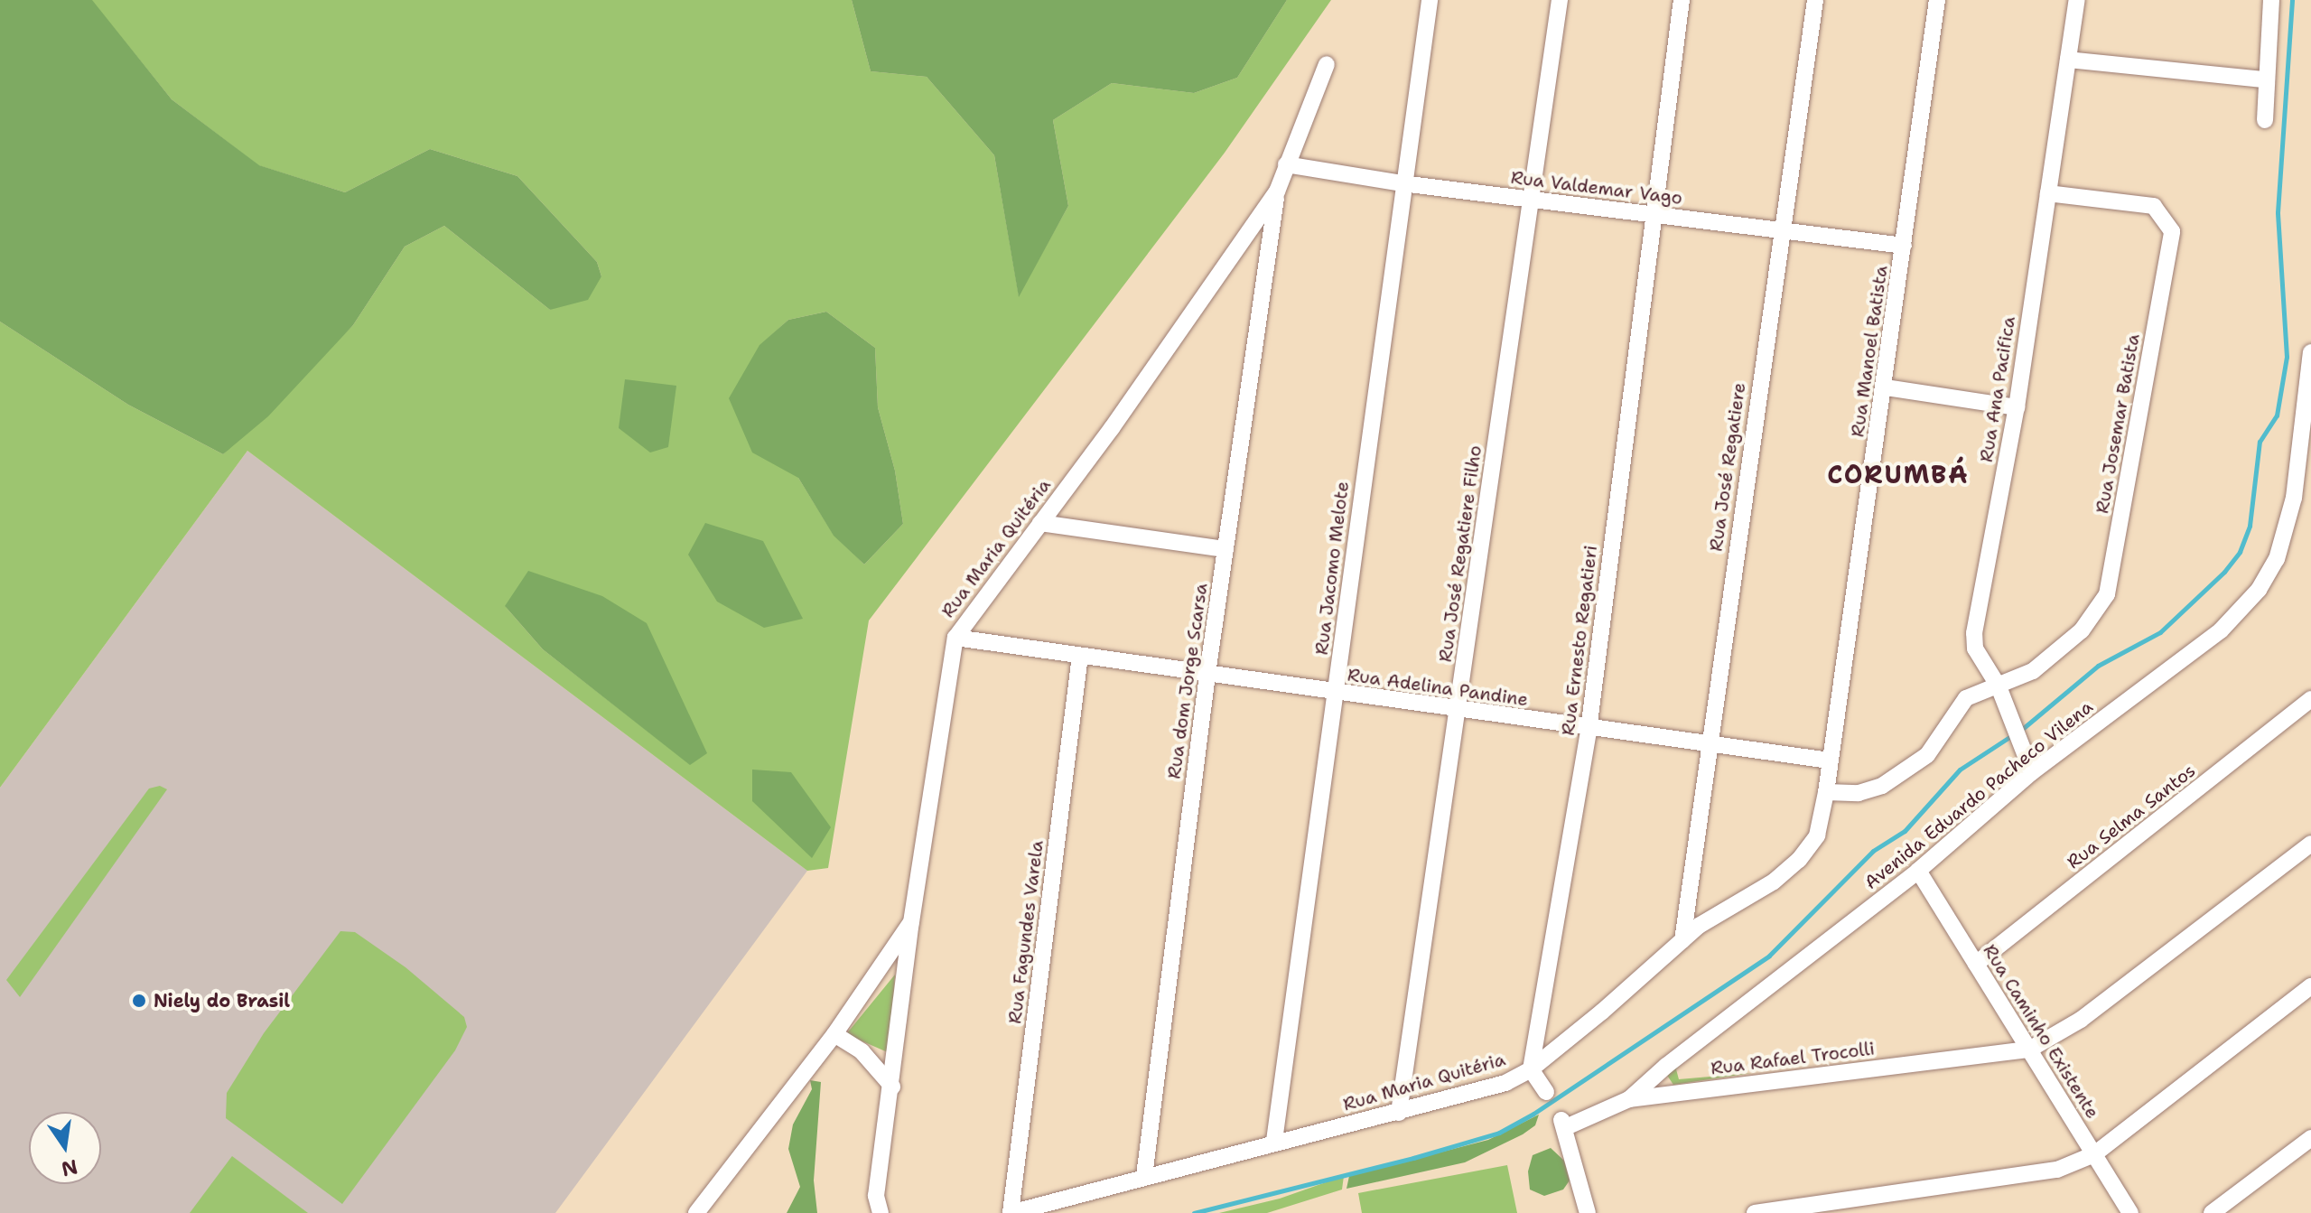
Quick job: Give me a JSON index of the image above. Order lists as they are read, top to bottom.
{
  "streets": {
    "street": [
      "Rua Valdemar Vago",
      "Rua Manoel Batista",
      "Rua Ana Pacifica",
      "Rua Josemar Batista",
      "Rua José Regatiere",
      "Rua Maria Quitéria",
      "Rua José Regatiere Filho",
      "Rua Jacomo Melote",
      "Rua Ernesto Regatieri",
      "Rua dom Jorge Scarsa",
      "Rua Adelina Pandine",
      "Avenida Eduardo Pacheco Vilena",
      "Rua Selma Santos",
      "Rua Fagundes Varela",
      "Rua Caminho Existente",
      "Rua Rafael Trocolli"
    ]
  },
  "crossings": [
    ["Rua Valdemar Vago", "Rua Manoel Batista"],
    ["Rua Valdemar Vago", "Rua José Regatiere"],
    ["Rua Valdemar Vago", "Rua Maria Quitéria"],
    ["Rua Valdemar Vago", "Rua José Regatiere Filho"],
    ["Rua Valdemar Vago", "Rua Jacomo Melote"],
    ["Rua Valdemar Vago", "Rua Ernesto Regatieri"],
    ["Rua Manoel Batista", "Rua Josemar Batista"],
    ["Rua Manoel Batista", "Rua Maria Quitéria"],
    ["Rua Manoel Batista", "Rua Adelina Pandine"],
    ["Rua Ana Pacifica", "Rua Josemar Batista"],
    ["Rua Ana Pacifica", "Avenida Eduardo Pacheco Vilena"],
    ["Rua José Regatiere", "Rua Maria Quitéria"],
    ["Rua José Regatiere", "Rua Adelina Pandine"],
    ["Rua Maria Quitéria", "Rua José Regatiere Filho"],
    ["Rua Maria Quitéria", "Rua Jacomo Melote"],
    ["Rua Maria Quitéria", "Rua Ernesto Regatieri"],
    ["Rua Maria Quitéria", "Rua dom Jorge Scarsa"],
    ["Rua Maria Quitéria", "Rua Adelina Pandine"],
    ["Rua Maria Quitéria", "Rua Fagundes Varela"],
    ["Rua José Regatiere Filho", "Rua Adelina Pandine"],
    ["Rua Jacomo Melote", "Rua Adelina Pandine"],
    ["Rua Ernesto Regatieri", "Rua Adelina Pandine"],
    ["Rua dom Jorge Scarsa", "Rua Adelina Pandine"],
    ["Rua Adelina Pandine", "Rua Fagundes Varela"],
    ["Avenida Eduardo Pacheco Vilena", "Rua Caminho Existente"],
    ["Avenida Eduardo Pacheco Vilena", "Rua Rafael Trocolli"],
    ["Rua Selma Santos", "Rua Caminho Existente"],
    ["Rua Caminho Existente", "Rua Rafael Trocolli"]
  ],
  "districts": ["CORUMBÁ"],
  "places": ["Niely do Brasil"],
  "north": "bottom"
}
